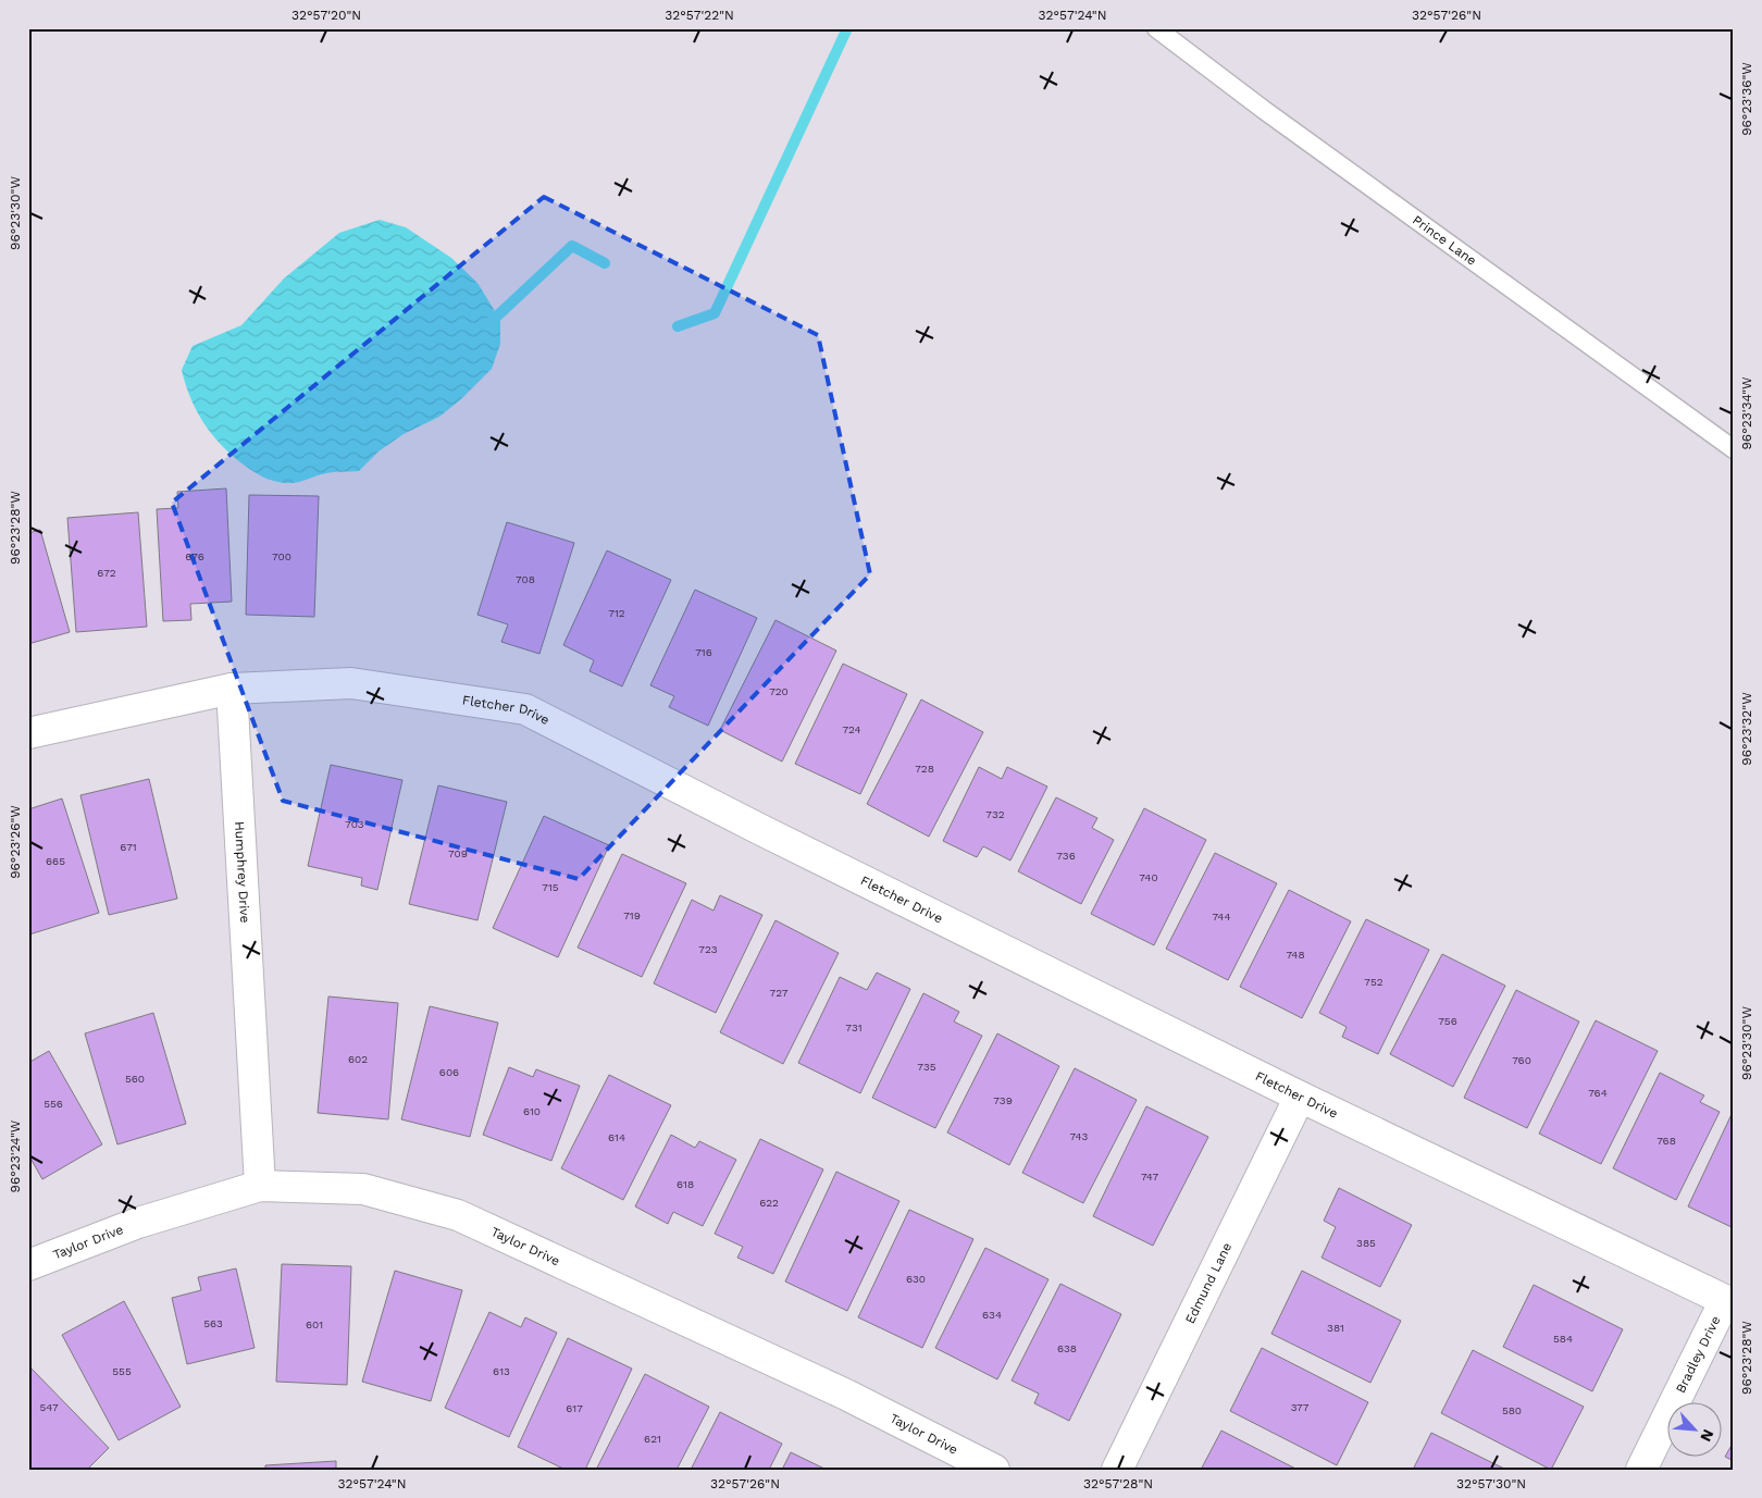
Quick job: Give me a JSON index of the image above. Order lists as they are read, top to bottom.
{
  "streets": {
    "street": [
      "Fletcher Drive",
      "Humphrey Drive",
      "Taylor Drive",
      "Edmund Lane",
      "Bradley Drive"
    ],
    "lane": ["Prince Lane"]
  },
  "crossings": [
    ["Fletcher Drive", "Humphrey Drive"],
    ["Fletcher Drive", "Edmund Lane"],
    ["Fletcher Drive", "Bradley Drive"],
    ["Humphrey Drive", "Taylor Drive"]
  ],
  "house_numbers": [
    "676",
    "700",
    "672",
    "708",
    "712",
    "716",
    "720",
    "724",
    "728",
    "732",
    "703",
    "671",
    "709",
    "736",
    "665",
    "740",
    "715",
    "719",
    "744",
    "723",
    "748",
    "752",
    "727",
    "756",
    "731",
    "602",
    "760",
    "735",
    "606",
    "560",
    "764",
    "739",
    "556",
    "610",
    "743",
    "614",
    "768",
    "747",
    "618",
    "622",
    "385",
    "630",
    "634",
    "563",
    "601",
    "381",
    "584",
    "638",
    "555",
    "613",
    "547",
    "377",
    "617",
    "580",
    "621"
  ],
  "north": "bottom right",
  "coordinates": [
    "32°57'20\"N",
    "32°57'22\"N",
    "32°57'24\"N",
    "32°57'26\"N",
    "96°23'36\"W",
    "96°23'30\"W",
    "96°23'34\"W",
    "96°23'28\"W",
    "96°23'32\"W",
    "96°23'26\"W",
    "96°23'24\"W",
    "32°57'28\"N",
    "32°57'30\"N"
  ]
}
